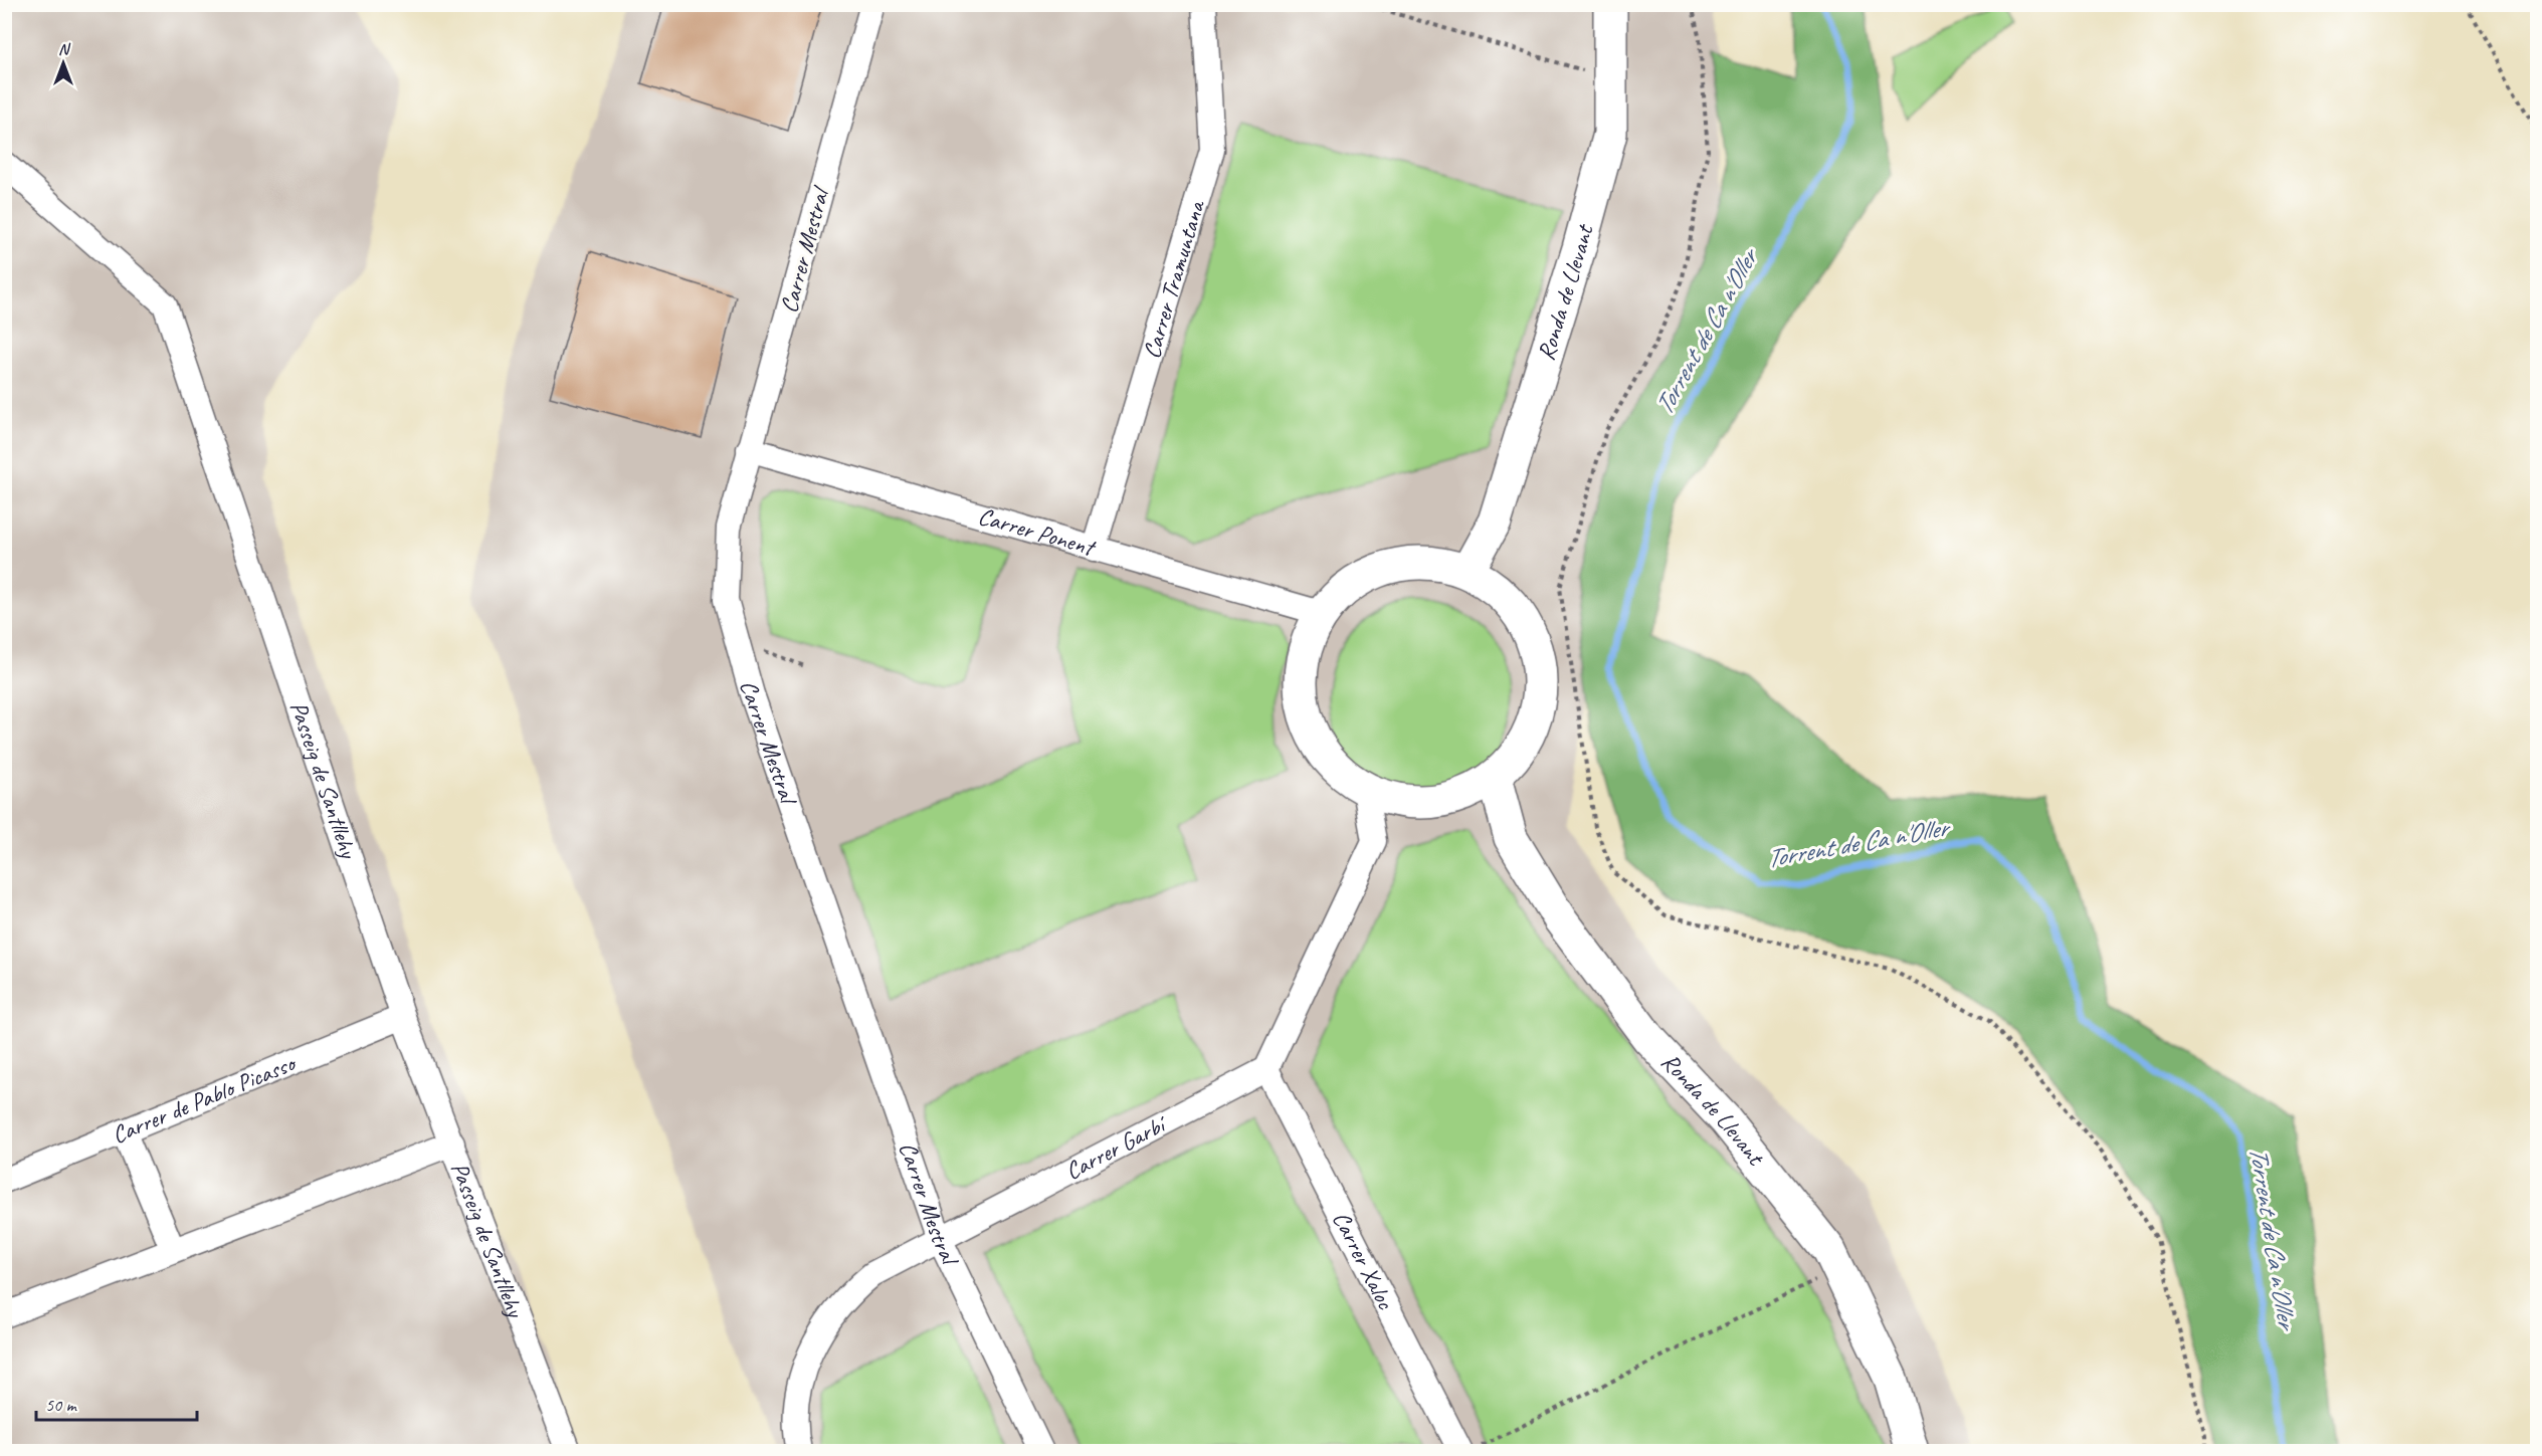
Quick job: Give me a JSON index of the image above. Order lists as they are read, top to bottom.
{
  "streets": {
    "main road": ["Ronda de Llevant"],
    "street": [
      "Carrer Mestral",
      "Carrer Tramuntana",
      "Carrer Ponent",
      "Passeig de Santllehy",
      "Carrer de Pablo Picasso",
      "Carrer Garbí",
      "Carrer Xaloc"
    ]
  },
  "crossings": [
    ["Carrer Mestral", "Carrer Ponent"],
    ["Carrer Mestral", "Carrer Garbí"],
    ["Carrer Tramuntana", "Carrer Ponent"],
    ["Passeig de Santllehy", "Carrer de Pablo Picasso"],
    ["Carrer Garbí", "Carrer Xaloc"]
  ],
  "water": ["Torrent de Ca n'Oller"],
  "scale_bar": "50 m",
  "north": "top"
}
